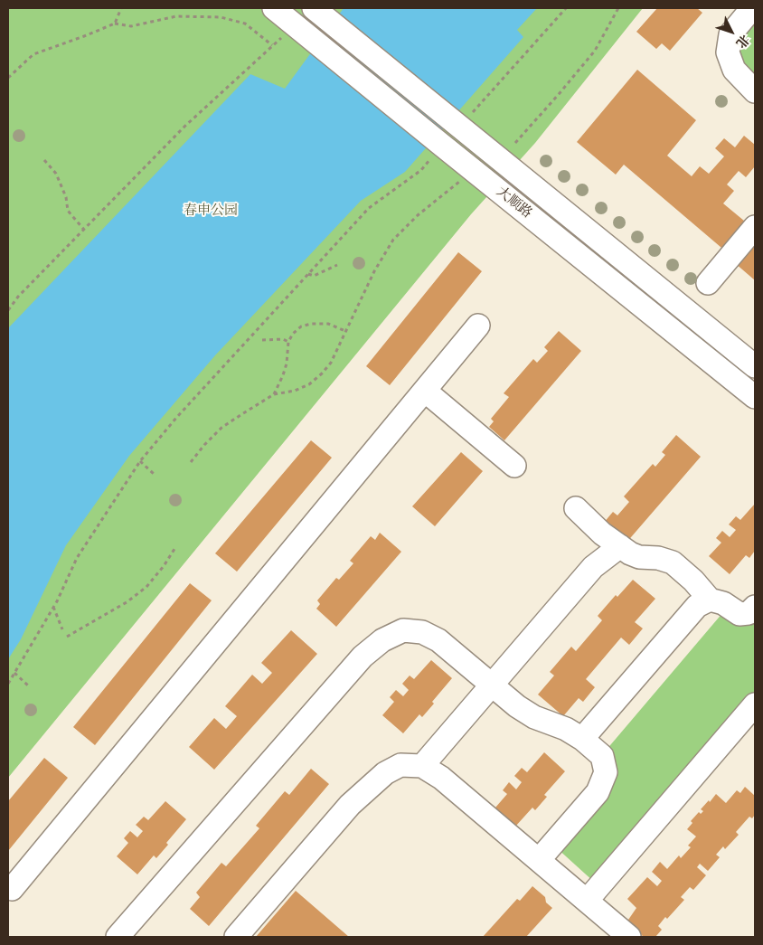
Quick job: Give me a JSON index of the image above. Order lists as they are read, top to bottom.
{
  "streets": {
    "street": ["大顺路"]
  },
  "parks": ["春申公园"],
  "north": "bottom right"
}
